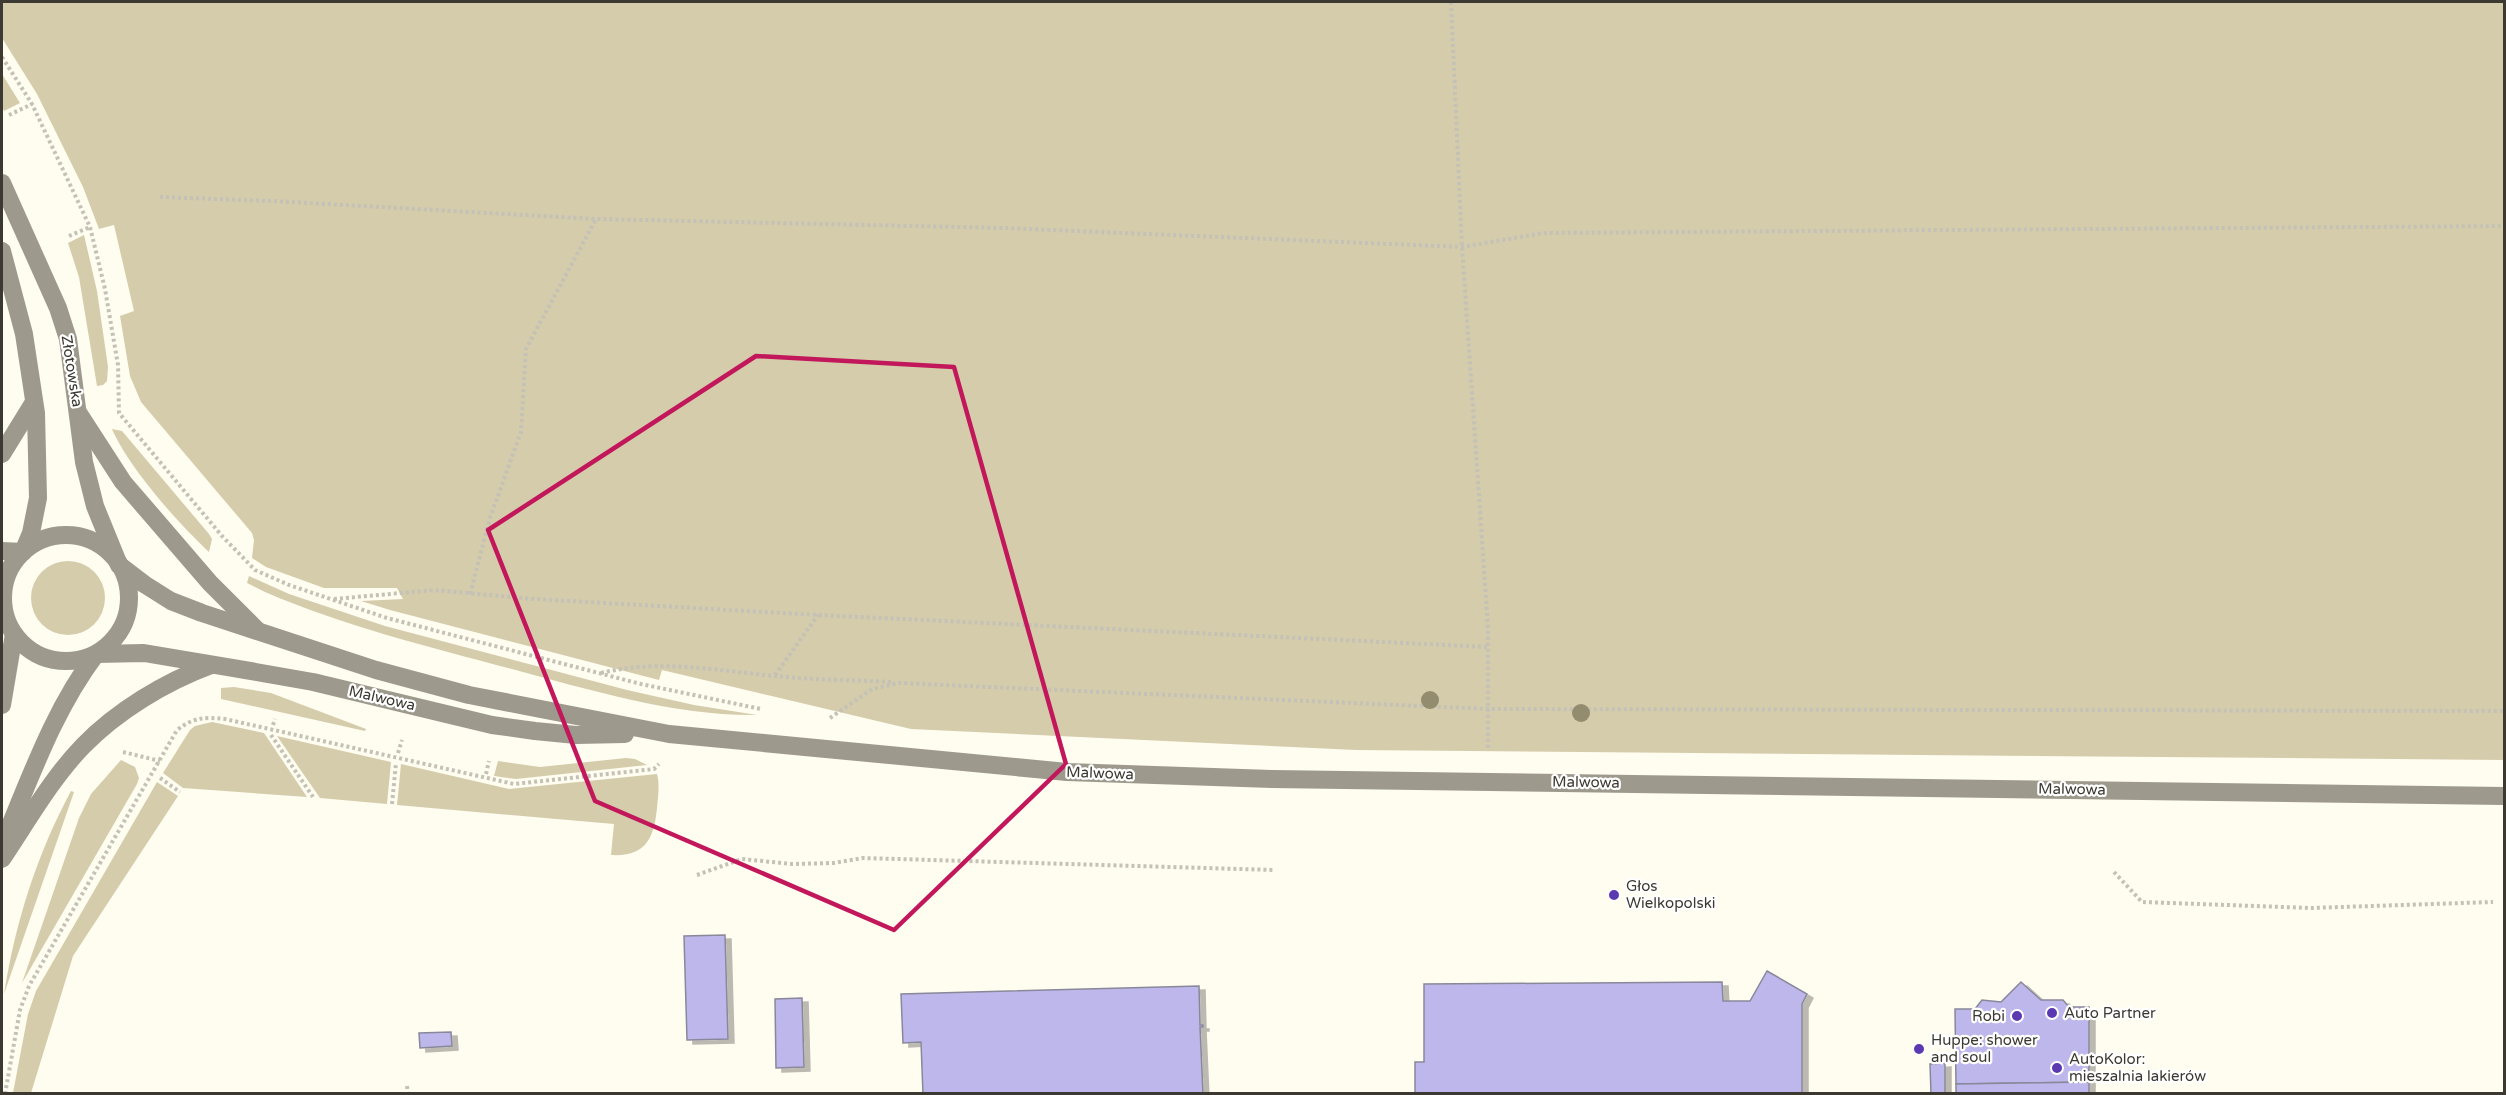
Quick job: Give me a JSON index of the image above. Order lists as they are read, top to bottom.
{
  "streets": {
    "street": ["Złotowska", "Malwowa"]
  },
  "crossings": [
    ["Złotowska", "Malwowa"]
  ],
  "places": [
    "Głos Wielkopolski",
    "Auto Partner",
    "Robi",
    "Huppe: shower and soul",
    "AutoKolor: mieszalnia lakierów"
  ]
}
